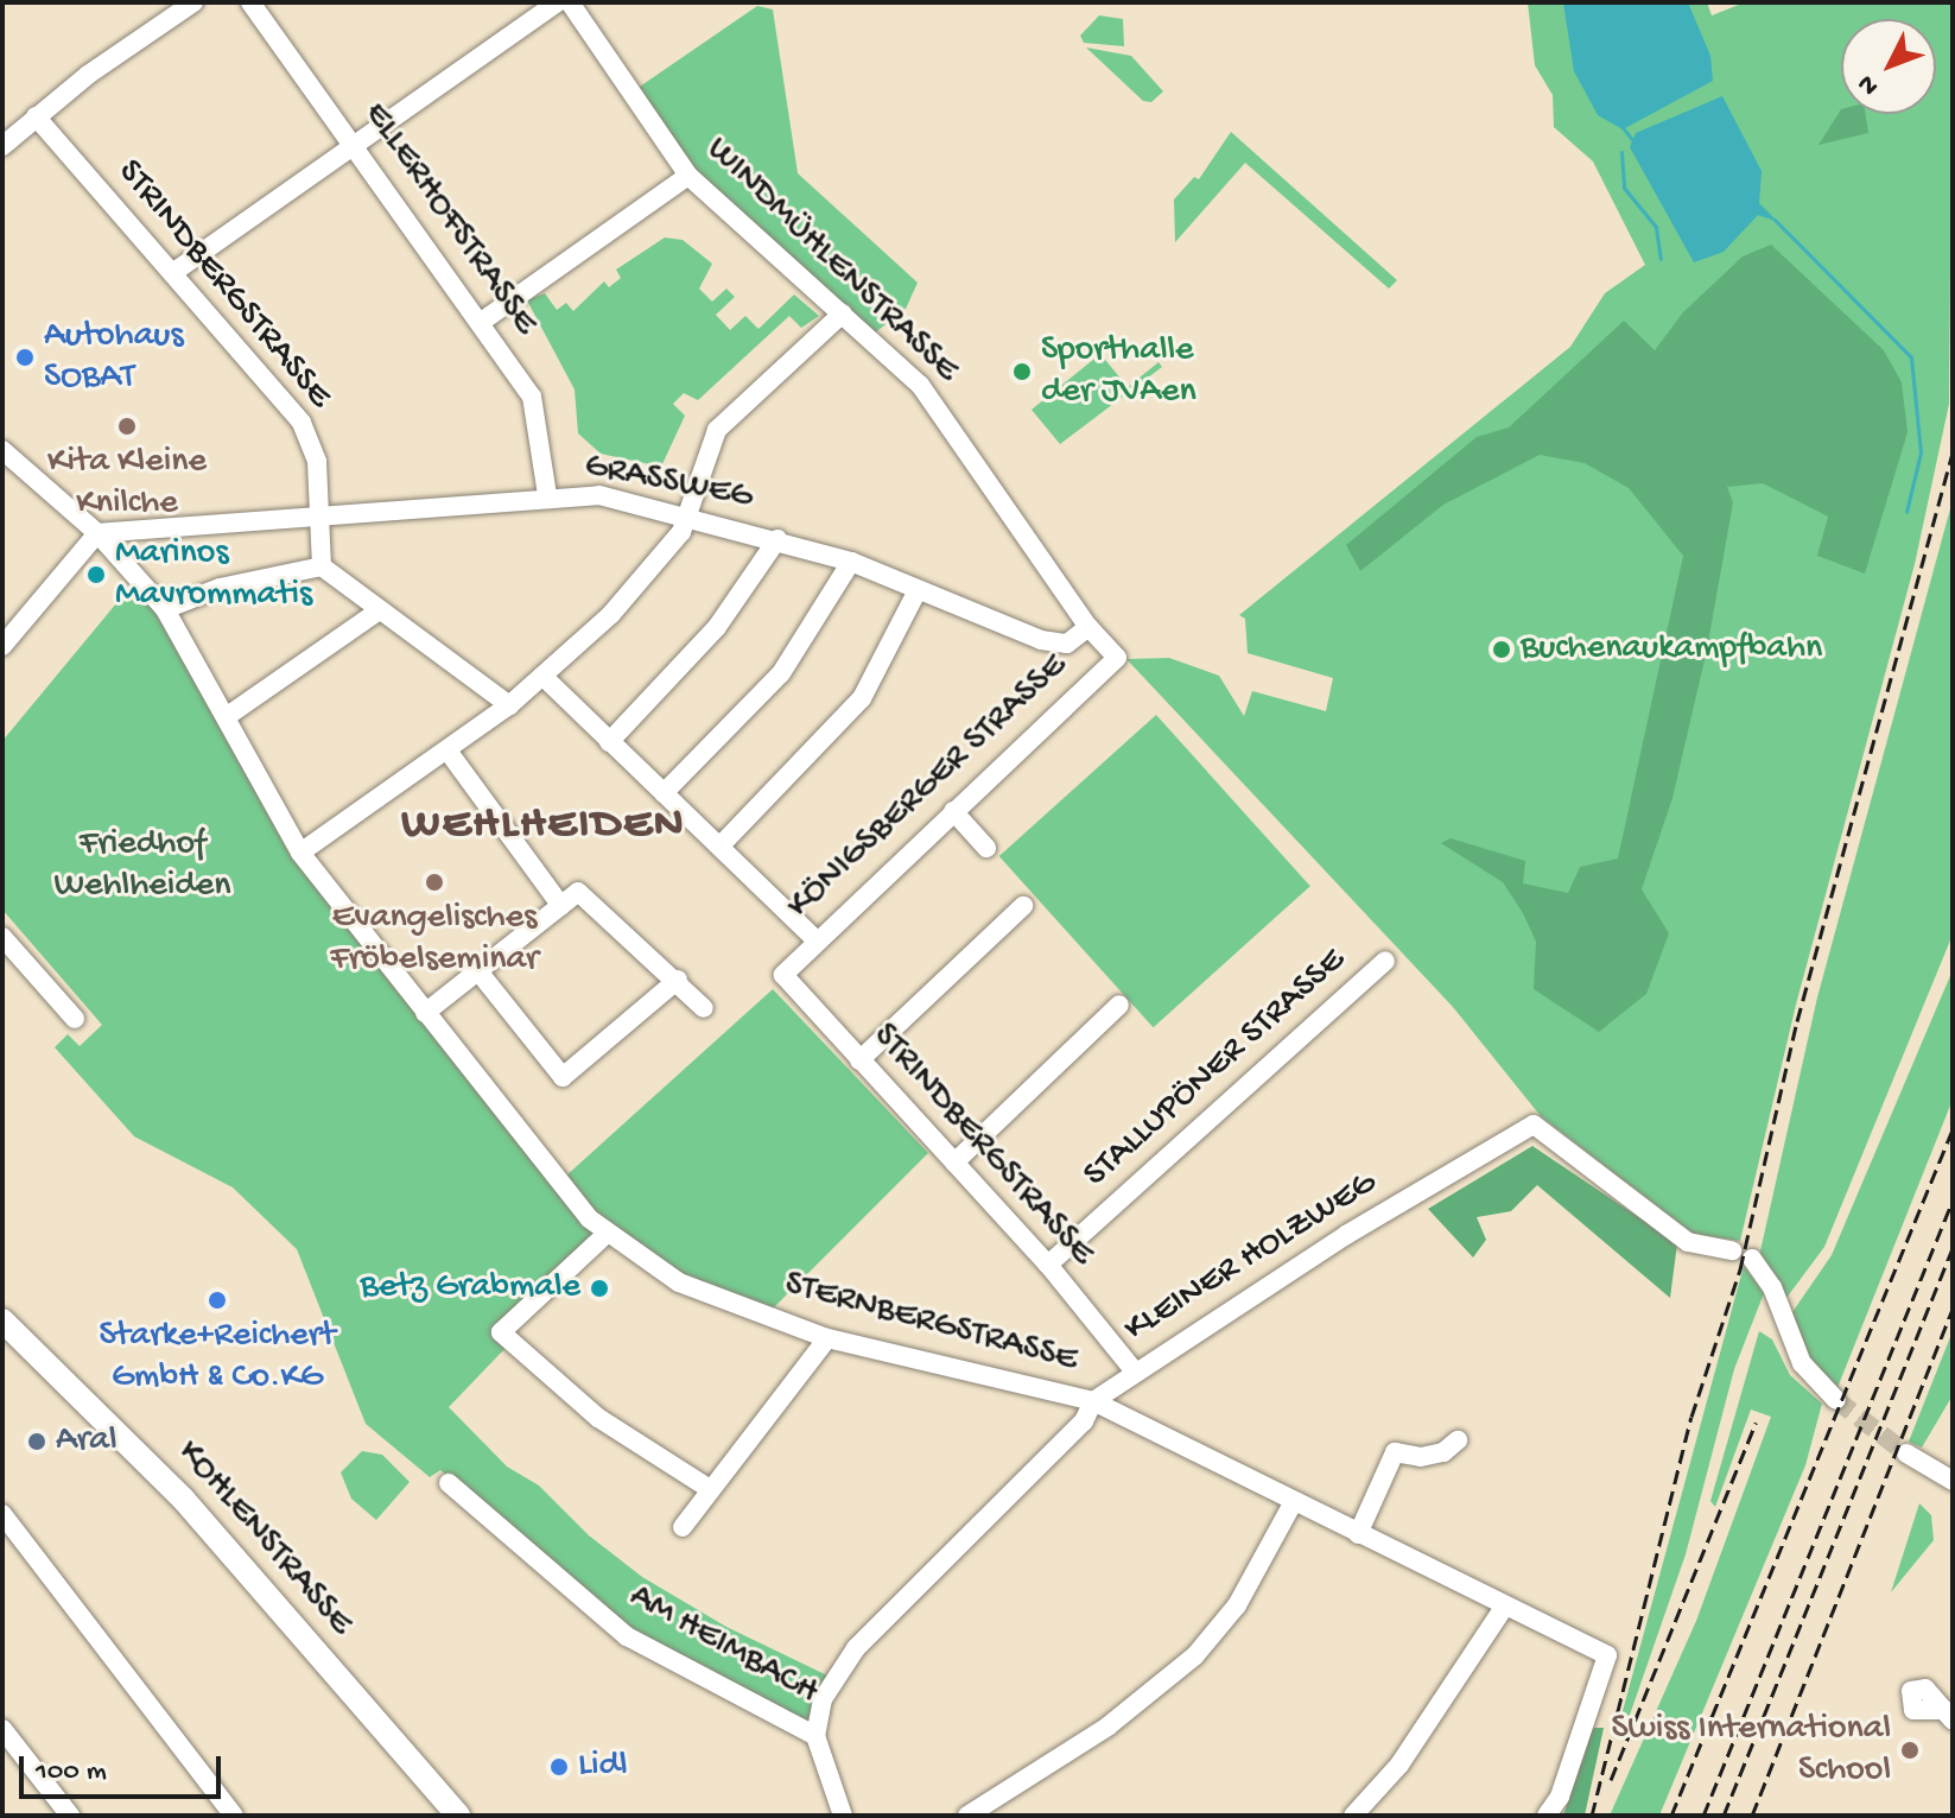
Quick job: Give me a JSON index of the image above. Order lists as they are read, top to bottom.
{
  "streets": {
    "main road": ["KOHLENSTRASSE"],
    "street": [
      "ELLERHOFSTRASSE",
      "WINDMÜHLENSTRASSE",
      "STRINDBERGSTRASSE",
      "GRASSWEG",
      "KÖNIGSBERGER STRASSE",
      "STALLUPÖNER STRASSE",
      "KLEINER HOLZWEG",
      "STERNBERGSTRASSE",
      "AM HEIMBACH"
    ]
  },
  "crossings": [
    ["ELLERHOFSTRASSE", "GRASSWEG"],
    ["WINDMÜHLENSTRASSE", "GRASSWEG"],
    ["WINDMÜHLENSTRASSE", "KÖNIGSBERGER STRASSE"],
    ["STRINDBERGSTRASSE", "GRASSWEG"],
    ["STRINDBERGSTRASSE", "KÖNIGSBERGER STRASSE"],
    ["STRINDBERGSTRASSE", "STALLUPÖNER STRASSE"],
    ["STRINDBERGSTRASSE", "KLEINER HOLZWEG"],
    ["GRASSWEG", "STERNBERGSTRASSE"],
    ["KLEINER HOLZWEG", "STERNBERGSTRASSE"],
    ["KLEINER HOLZWEG", "AM HEIMBACH"]
  ],
  "districts": ["WEHLHEIDEN"],
  "parks": ["Friedhof Wehlheiden"],
  "places": [
    "Autohaus SOBAT",
    "Sporthalle der JVAen",
    "Kita Kleine Knilche",
    "Marinos Mavrommatis",
    "Buchenaukampfbahn",
    "Evangelisches Fröbelseminar",
    "Betz Grabmale",
    "Starke+Reichert GmbH & Co.KG",
    "Aral",
    "Swiss International School",
    "Lidl"
  ],
  "scale_bar": "100 m",
  "north": "bottom left"
}
